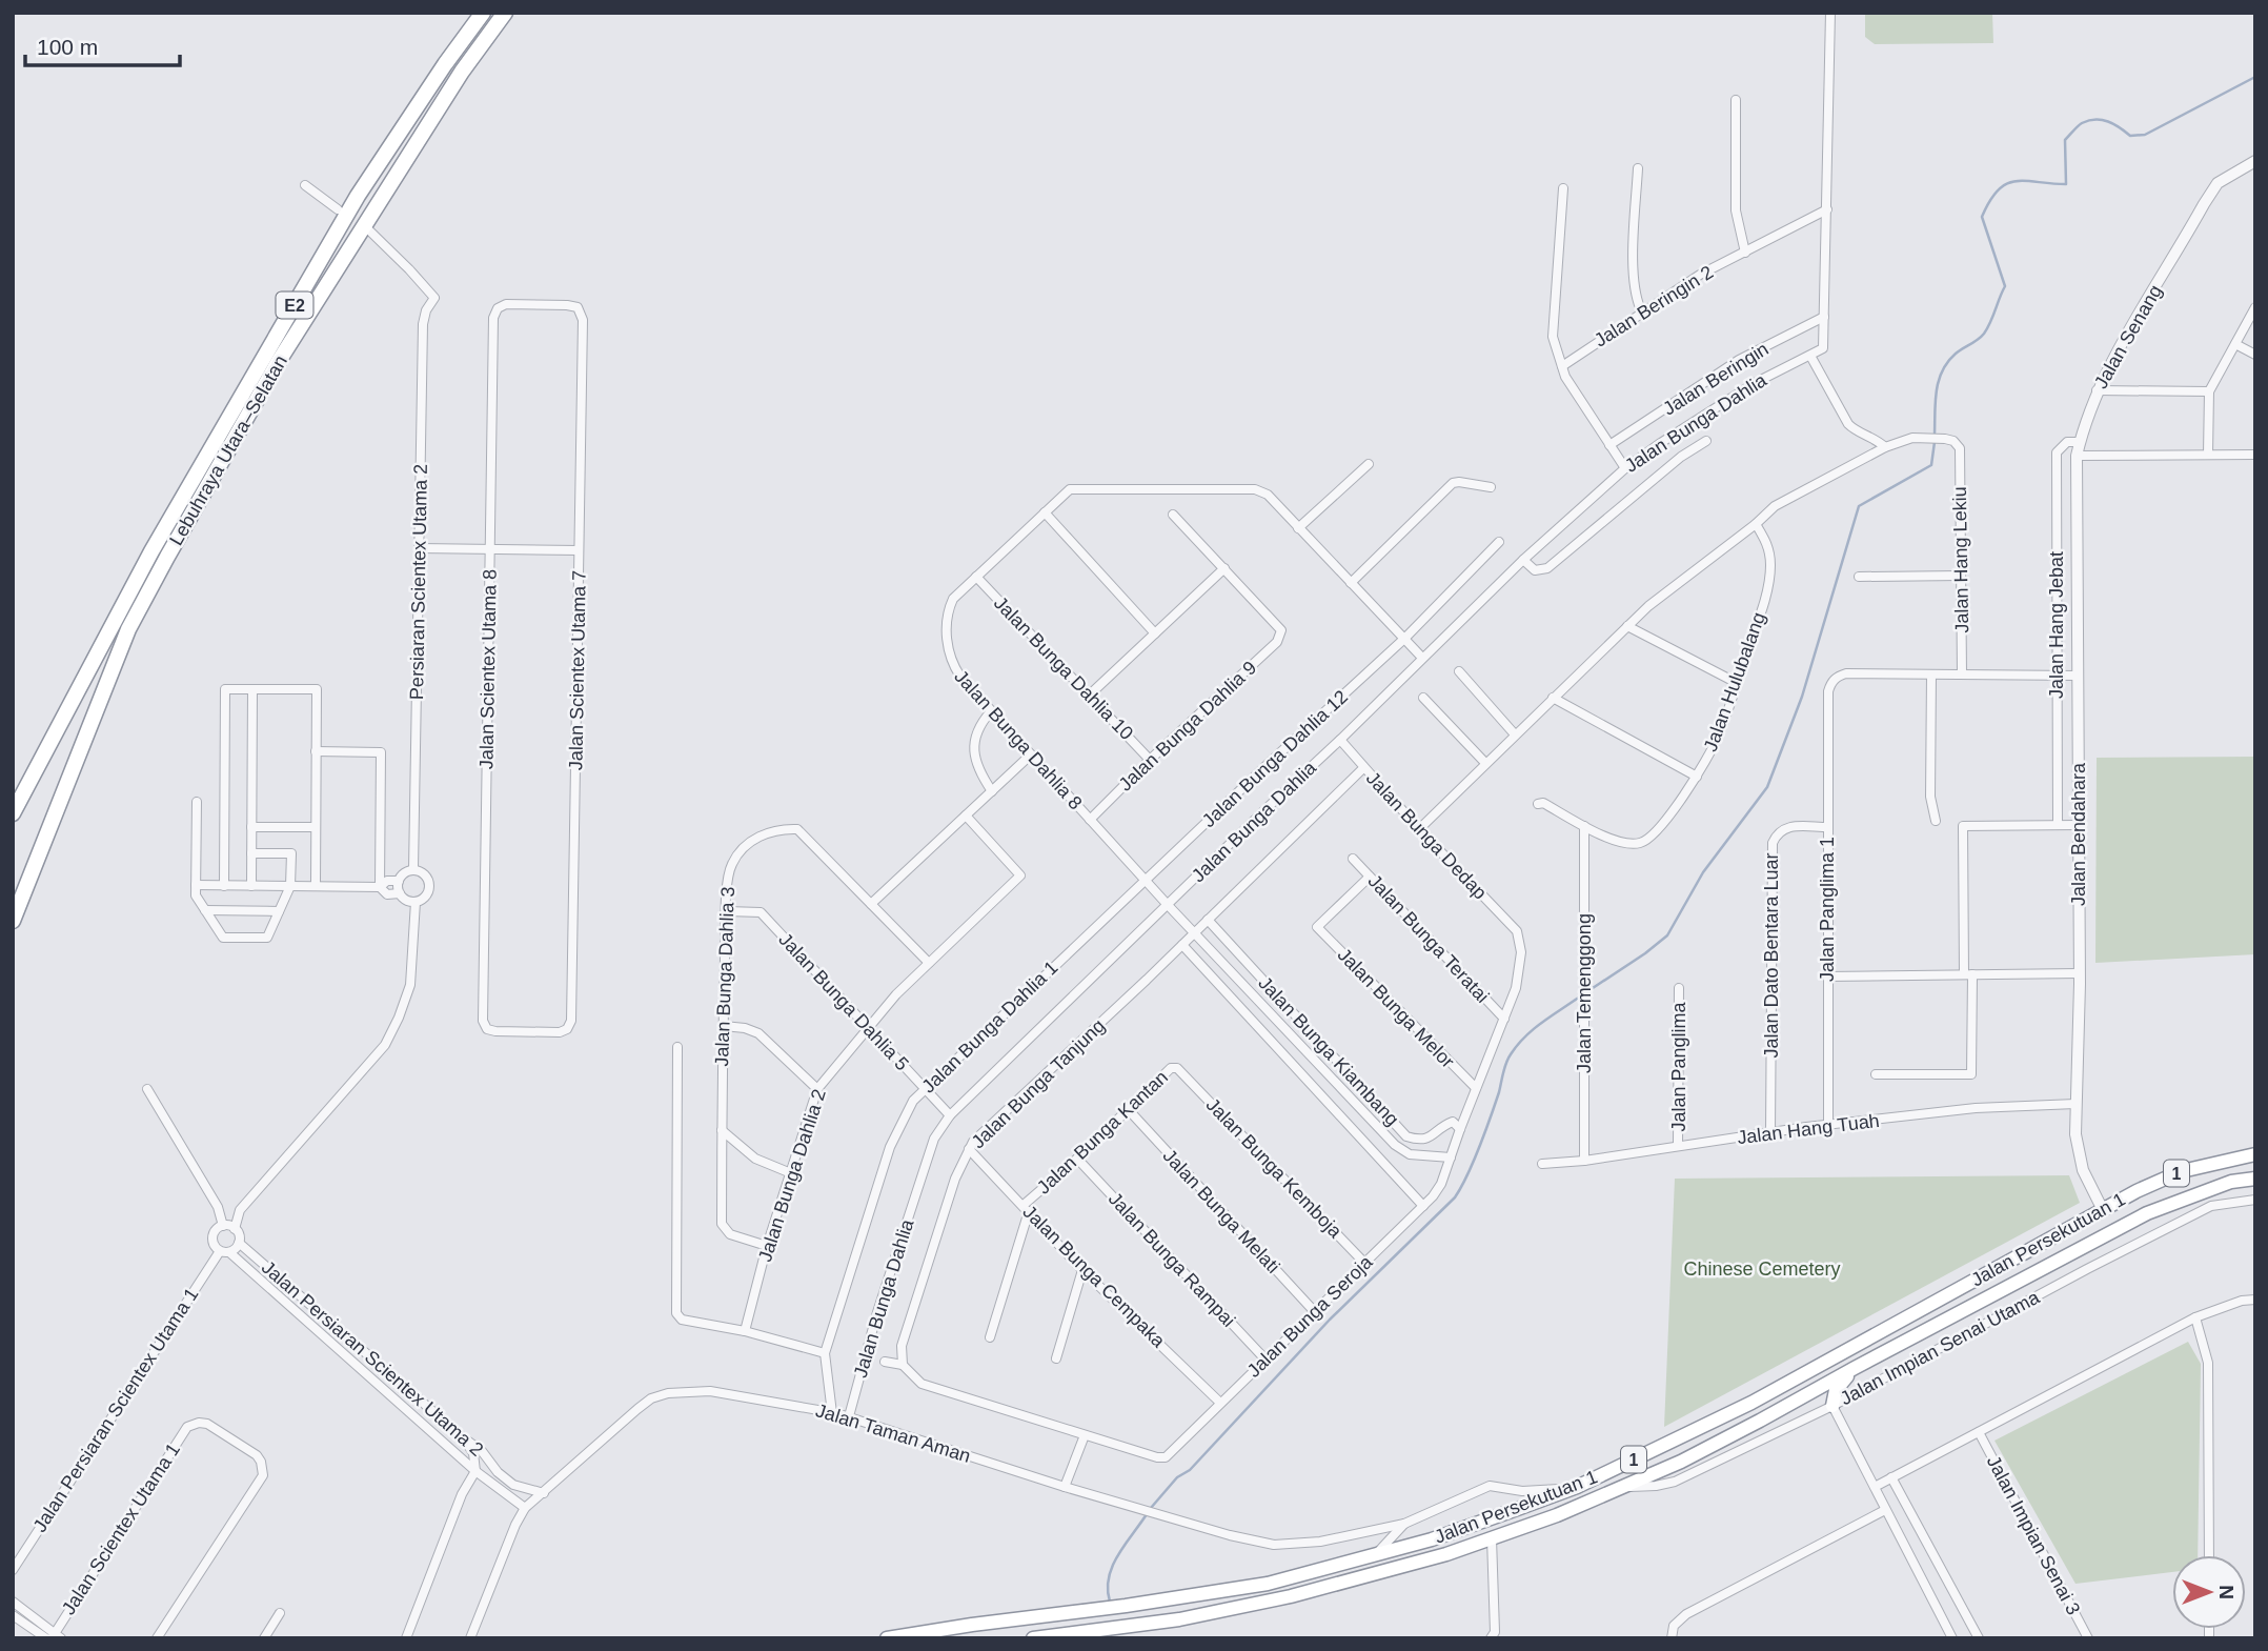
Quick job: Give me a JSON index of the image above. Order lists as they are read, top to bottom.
{
  "streets": {
    "highway": [
      "E2",
      "Lebuhraya Utara–Selatan",
      "1",
      "Jalan Persekutuan 1"
    ],
    "street": [
      "Jalan Beringin 2",
      "Jalan Senang",
      "Jalan Beringin",
      "Jalan Bunga Dahlia",
      "Jalan Hang Lekiu",
      "Persiaran Scientex Utama 2",
      "Jalan Hang Jebat",
      "Jalan Bunga Dahlia 10",
      "Jalan Scientex Utama 8",
      "Jalan Scientex Utama 7",
      "Jalan Hulubalang",
      "Jalan Bunga Dahlia 9",
      "Jalan Bunga Dahlia 8",
      "Jalan Bunga Dahlia 12",
      "Jalan Bendahara",
      "Jalan Bunga Dedap",
      "Jalan Panglima 1",
      "Jalan Bunga Teratai",
      "Jalan Dato Bentara Luar",
      "Jalan Bunga Dahlia 3",
      "Jalan Temenggong",
      "Jalan Bunga Dahlia 5",
      "Jalan Bunga Melor",
      "Jalan Bunga Dahlia 1",
      "Jalan Bunga Kiambang",
      "Jalan Panglima",
      "Jalan Bunga Tanjung",
      "Jalan Hang Tuah",
      "Jalan Bunga Kantan",
      "Jalan Bunga Kemboja",
      "Jalan Bunga Dahlia 2",
      "Jalan Bunga Melati",
      "Jalan Bunga Rampai",
      "Jalan Bunga Cempaka",
      "Jalan Bunga Seroja",
      "Jalan Impian Senai Utama",
      "Jalan Persiaran Scientex Utama 2",
      "Jalan Persiaran Scientex Utama 1",
      "Jalan Taman Aman",
      "Jalan Scientex Utama 1",
      "Jalan Impian Senai 3"
    ]
  },
  "crossings": [
    ["Jalan Senang", "Jalan Hang Jebat"],
    ["Jalan Senang", "Jalan Bendahara"],
    ["Jalan Beringin", "Jalan Bunga Dahlia"],
    ["Jalan Bunga Dahlia", "Jalan Bunga Dahlia 8"],
    ["Jalan Bunga Dahlia", "Jalan Bunga Dedap"],
    ["Jalan Bunga Dahlia", "Jalan Bunga Dahlia 5"],
    ["Jalan Bunga Dahlia", "Jalan Taman Aman"],
    ["Jalan Bunga Dahlia 10", "Jalan Bunga Dahlia 9"],
    ["Jalan Bunga Dahlia 10", "Jalan Bunga Dahlia 8"],
    ["Jalan Scientex Utama 8", "Jalan Scientex Utama 7"],
    ["Jalan Hulubalang", "Jalan Temenggong"],
    ["Jalan Bunga Dahlia 9", "Jalan Bunga Dahlia 8"],
    ["Jalan Bunga Dahlia 8", "Jalan Bunga Dahlia 12"],
    ["Jalan Bunga Dahlia 8", "Jalan Bunga Dahlia 1"],
    ["Jalan Bunga Dahlia 8", "Jalan Bunga Tanjung"],
    ["Jalan Bunga Dahlia 8", "Jalan Bunga Seroja"],
    ["Jalan Bunga Dahlia 12", "Jalan Bunga Dahlia 1"],
    ["Jalan Bendahara", "Jalan Hang Tuah"],
    ["Jalan Bendahara", "Jalan Persekutuan 1"],
    ["Jalan Bunga Dedap", "Jalan Bunga Tanjung"],
    ["Jalan Bunga Dedap", "Jalan Bunga Seroja"],
    ["Jalan Panglima 1", "Jalan Dato Bentara Luar"],
    ["Jalan Panglima 1", "Jalan Hang Tuah"],
    ["Jalan Bunga Teratai", "Jalan Bunga Melor"],
    ["Jalan Bunga Teratai", "Jalan Bunga Seroja"],
    ["Jalan Dato Bentara Luar", "Jalan Hang Tuah"],
    ["Jalan Bunga Dahlia 3", "Jalan Bunga Dahlia 5"],
    ["Jalan Bunga Dahlia 3", "Jalan Bunga Dahlia 2"],
    ["Jalan Temenggong", "Jalan Hang Tuah"],
    ["Jalan Bunga Dahlia 5", "Jalan Bunga Dahlia 1"],
    ["Jalan Bunga Dahlia 5", "Jalan Bunga Dahlia 2"],
    ["Jalan Bunga Melor", "Jalan Bunga Seroja"],
    ["Jalan Bunga Dahlia 1", "Jalan Taman Aman"],
    ["Jalan Bunga Kiambang", "Jalan Bunga Tanjung"],
    ["Jalan Bunga Kiambang", "Jalan Bunga Seroja"],
    ["Jalan Panglima", "Jalan Hang Tuah"],
    ["Jalan Bunga Tanjung", "Jalan Bunga Cempaka"],
    ["Jalan Bunga Tanjung", "Jalan Bunga Seroja"],
    ["Jalan Bunga Kantan", "Jalan Bunga Kemboja"],
    ["Jalan Bunga Kantan", "Jalan Bunga Melati"],
    ["Jalan Bunga Kantan", "Jalan Bunga Rampai"],
    ["Jalan Bunga Kantan", "Jalan Bunga Cempaka"],
    ["Jalan Bunga Kemboja", "Jalan Bunga Seroja"],
    ["Jalan Bunga Melati", "Jalan Bunga Seroja"],
    ["Jalan Persekutuan 1", "Jalan Impian Senai Utama"],
    ["Jalan Bunga Rampai", "Jalan Bunga Seroja"],
    ["Jalan Bunga Cempaka", "Jalan Bunga Seroja"],
    ["Jalan Persiaran Scientex Utama 2", "Jalan Persiaran Scientex Utama 1"],
    ["Jalan Persiaran Scientex Utama 2", "Jalan Taman Aman"]
  ],
  "parks": ["Chinese Cemetery"],
  "scale_bar": "100 m",
  "north": "right"
}
